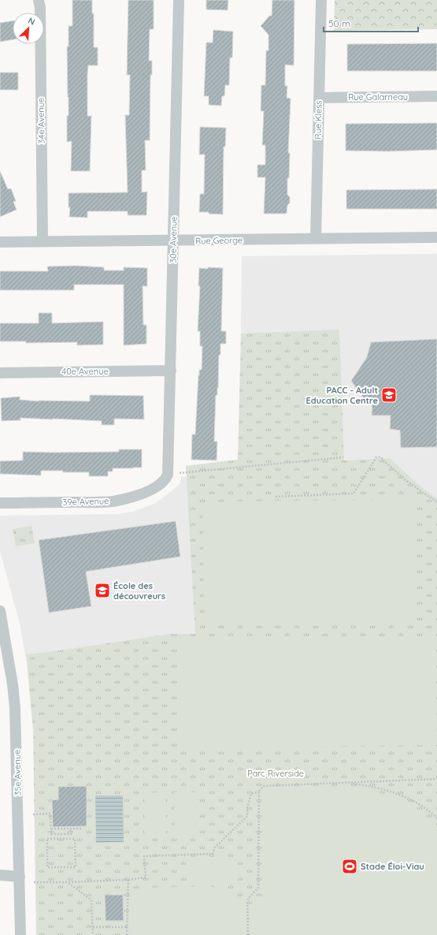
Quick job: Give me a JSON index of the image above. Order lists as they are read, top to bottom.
{
  "streets": {
    "street": [
      "Rue Galarneau",
      "Rue Kless",
      "34e Avenue",
      "30e Avenue",
      "Rue George",
      "40e Avenue",
      "39e Avenue",
      "35e Avenue"
    ]
  },
  "crossings": [
    ["Rue Galarneau", "Rue Kless"],
    ["Rue Kless", "Rue George"],
    ["34e Avenue", "Rue George"],
    ["30e Avenue", "Rue George"],
    ["30e Avenue", "40e Avenue"],
    ["30e Avenue", "39e Avenue"]
  ],
  "parks": ["Parc Riverside"],
  "places": {
    "school or university": ["PACC - Adult Education Centre", "École des découvreurs"],
    "sports": ["Stade Éloi-Viau"]
  },
  "scale_bar": "50 m",
  "north": "top right"
}
